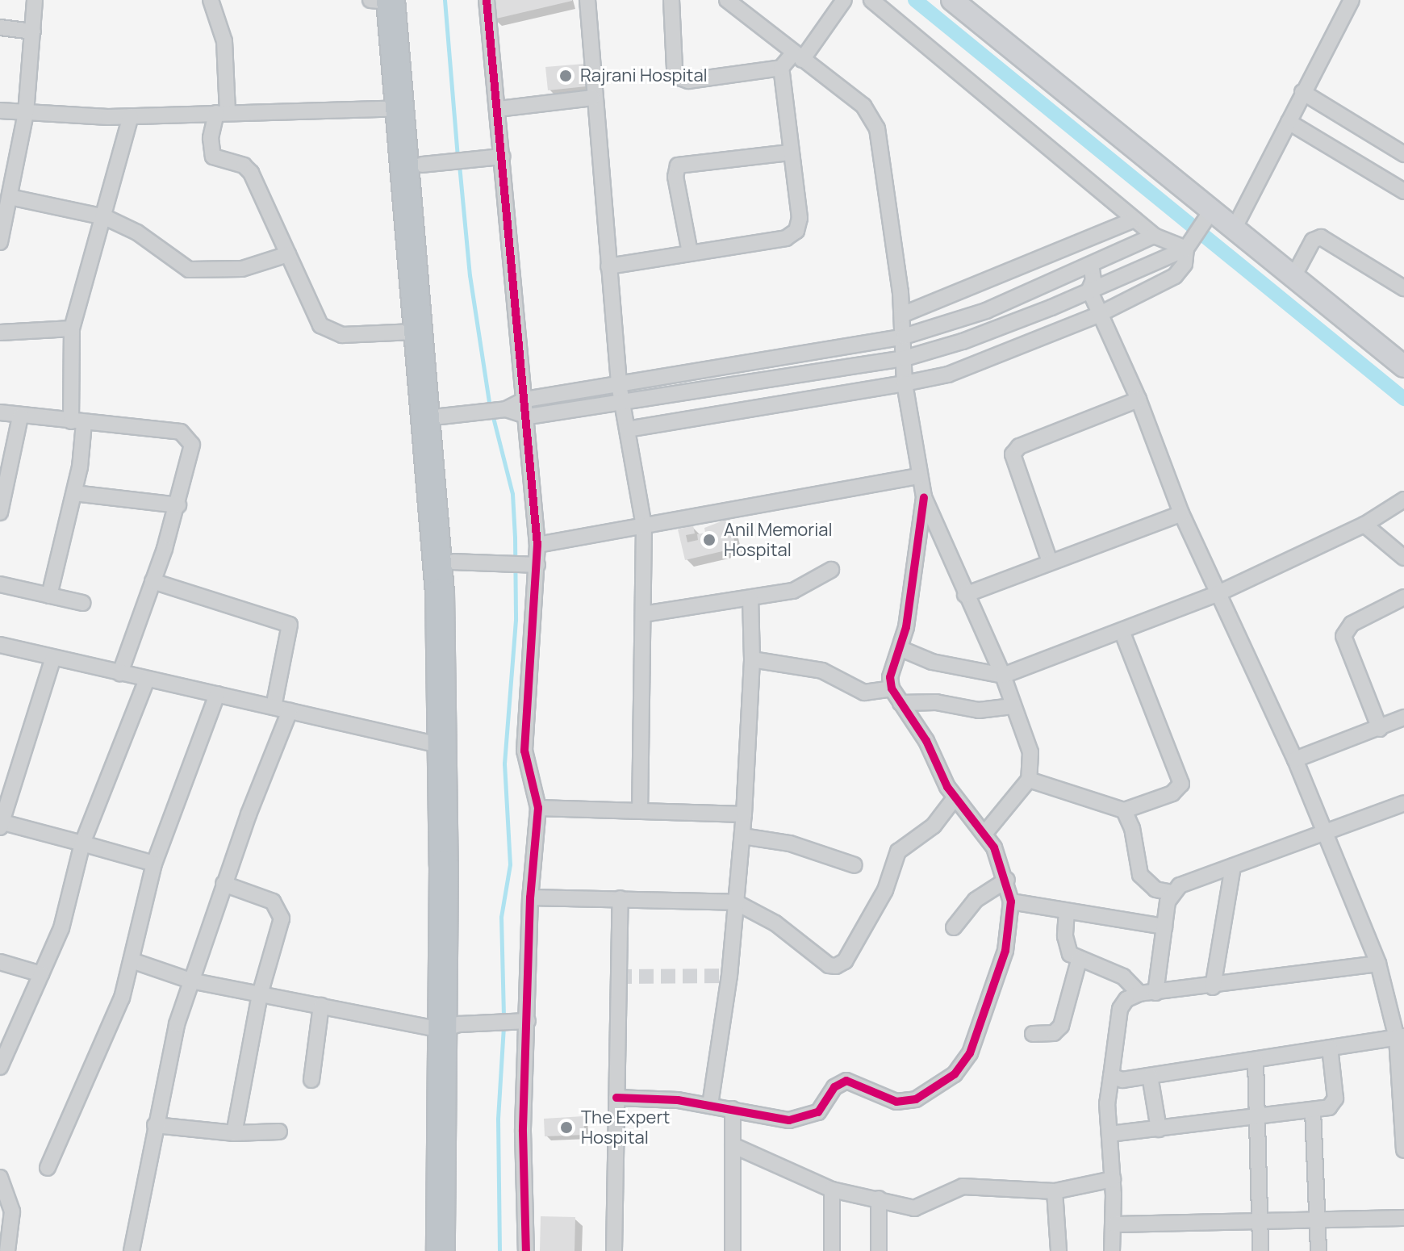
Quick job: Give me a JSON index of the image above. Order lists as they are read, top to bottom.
{
  "places": ["Rajrani Hospital", "Anil Memorial Hospital", "The Expert Hospital"]
}
